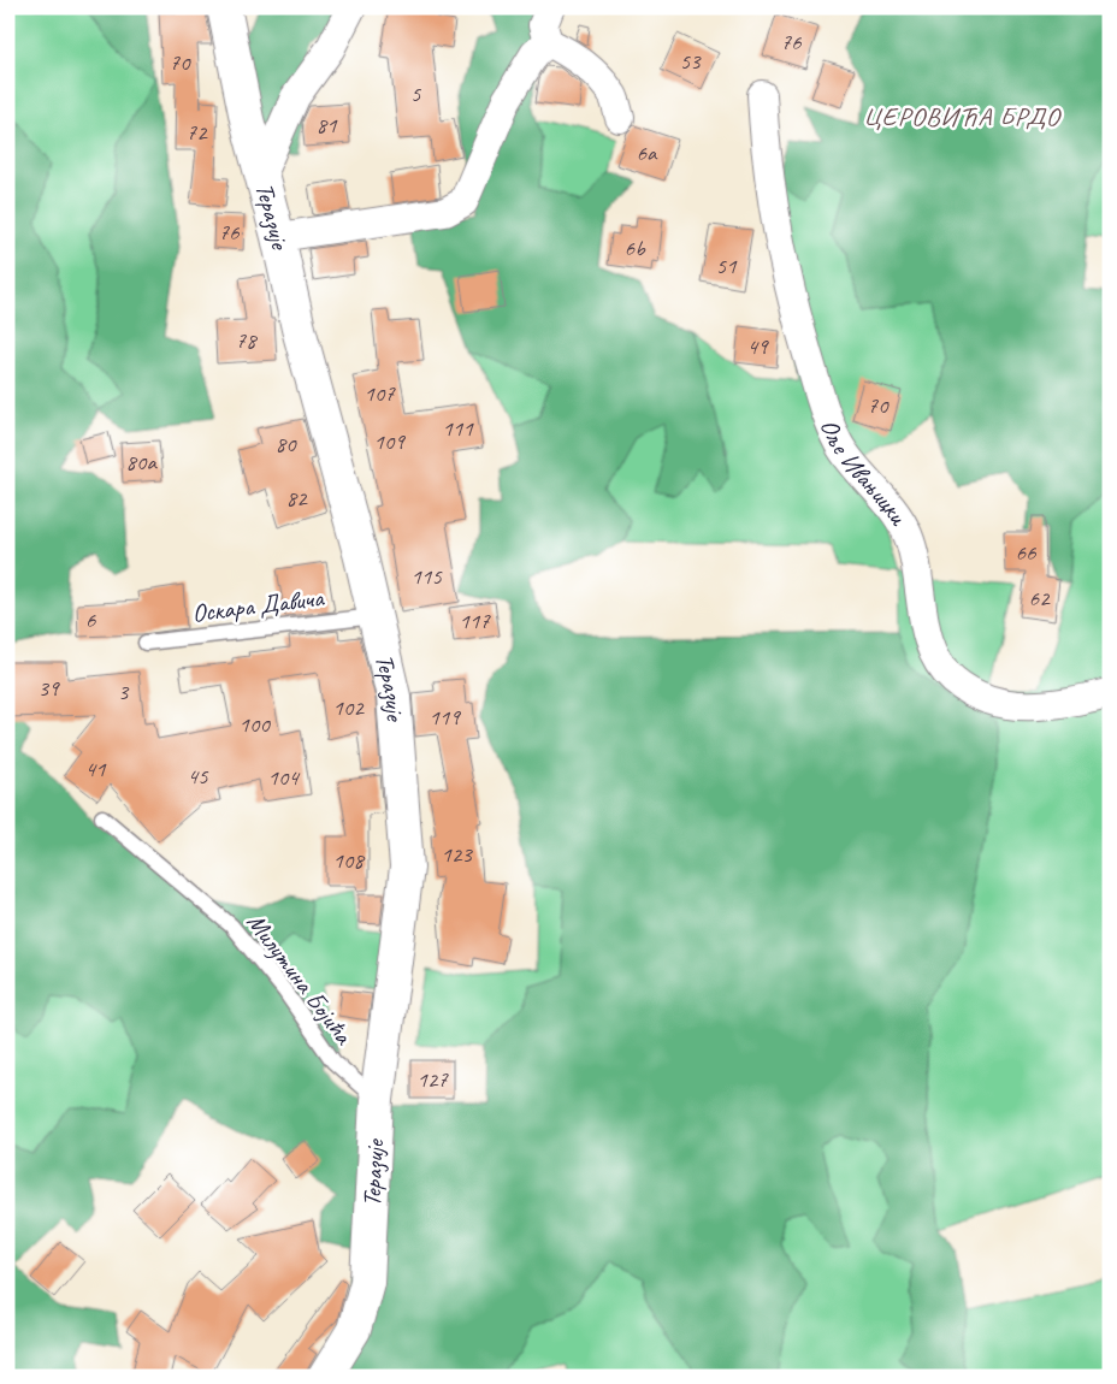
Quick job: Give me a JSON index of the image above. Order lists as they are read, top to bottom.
{
  "streets": {
    "street": ["Теразије", "Оље Ивањицки"],
    "lane": ["Оскара Давича", "Милутина Бојића"]
  },
  "crossings": [
    ["Теразије", "Оскара Давича"],
    ["Теразије", "Милутина Бојића"]
  ],
  "districts": ["ЦЕРОВИЋА БРДО"],
  "house_numbers": [
    "76",
    "53",
    "70",
    "5",
    "81",
    "72",
    "6a",
    "76",
    "6b",
    "51",
    "78",
    "49",
    "107",
    "70",
    "111",
    "109",
    "80",
    "80a",
    "82",
    "66",
    "115",
    "62",
    "6",
    "117",
    "39",
    "3",
    "102",
    "119",
    "100",
    "41",
    "45",
    "104",
    "123",
    "108",
    "127"
  ]
}
